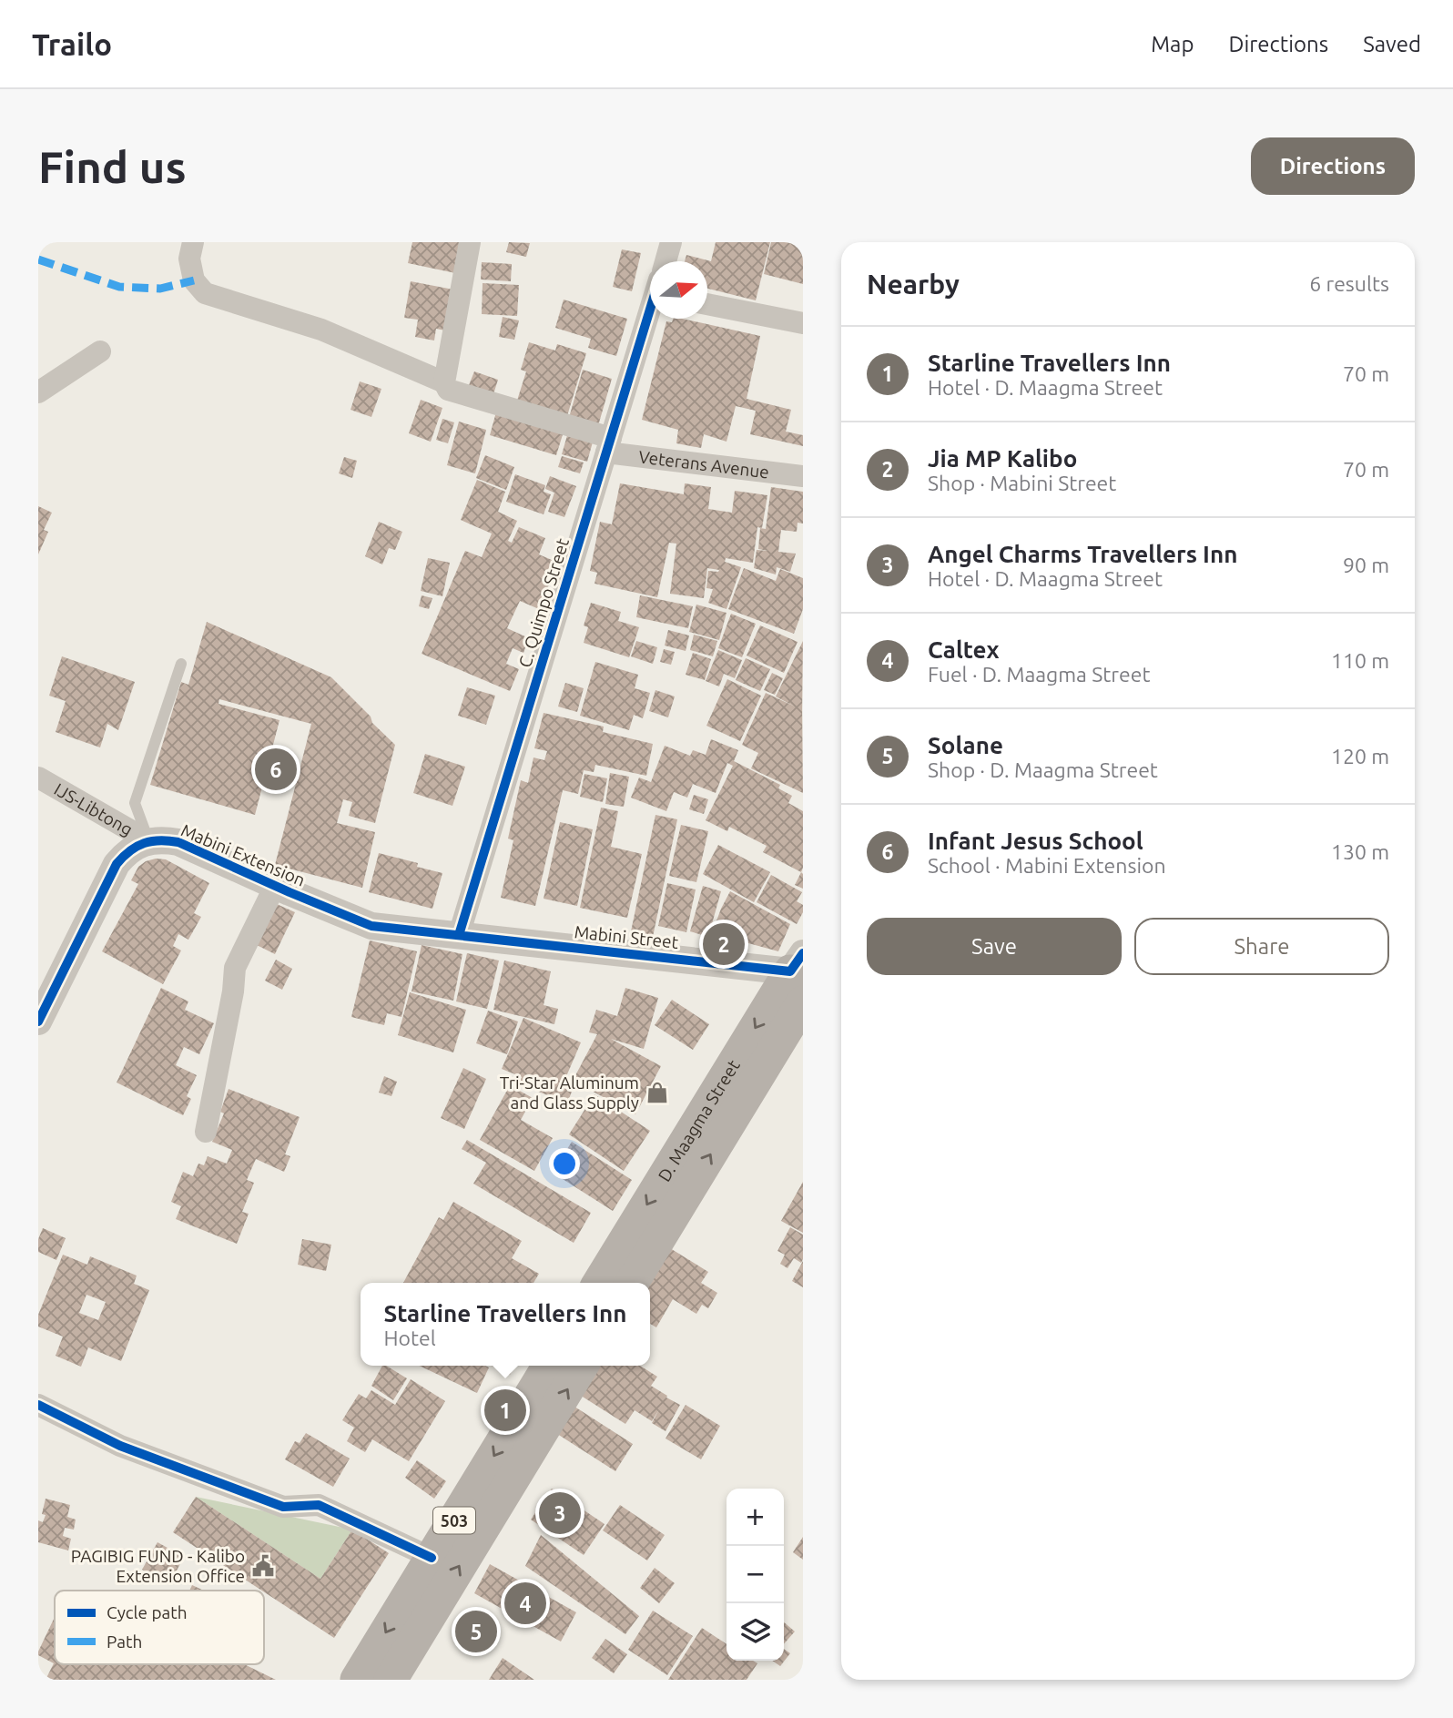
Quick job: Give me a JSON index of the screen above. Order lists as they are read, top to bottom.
{
  "streets": {
    "main road": ["D. Maagma Street", "503"],
    "street": [
      "Veterans Avenue",
      "C. Quimpo Street",
      "IJS-Libtong",
      "Mabini Extension",
      "Mabini Street"
    ]
  },
  "crossings": [
    ["Veterans Avenue", "C. Quimpo Street"],
    ["C. Quimpo Street", "Mabini Extension"],
    ["C. Quimpo Street", "Mabini Street"],
    ["IJS-Libtong", "Mabini Extension"],
    ["Mabini Extension", "Mabini Street"],
    ["Mabini Street", "D. Maagma Street"]
  ],
  "places": {
    "shop": ["Tri-Star Aluminum and Glass Supply"],
    "public building": ["PAGIBIG FUND - Kalibo Extension Office"]
  },
  "legend": ["Cycle path", "Path"],
  "north": "right",
  "page": {
    "header": "Trailo",
    "nav": ["Map", "Directions", "Saved"],
    "buttons": [
      "Directions",
      ["Save", "Share"]
    ],
    "title": "Find us",
    "heading": ["Nearby", "6 results"],
    "list": [
      {
        "mark": "1",
        "name": "Starline Travellers Inn",
        "note": "Hotel · D. Maagma Street",
        "value": "70 m"
      },
      {
        "mark": "2",
        "name": "Jia MP Kalibo",
        "note": "Shop · Mabini Street",
        "value": "70 m"
      },
      {
        "mark": "3",
        "name": "Angel Charms Travellers Inn",
        "note": "Hotel · D. Maagma Street",
        "value": "90 m"
      },
      {
        "mark": "4",
        "name": "Caltex",
        "note": "Fuel · D. Maagma Street",
        "value": "110 m"
      },
      {
        "mark": "5",
        "name": "Solane",
        "note": "Shop · D. Maagma Street",
        "value": "120 m"
      },
      {
        "mark": "6",
        "name": "Infant Jesus School",
        "note": "School · Mabini Extension",
        "value": "130 m"
      }
    ],
    "pins": [
      "6",
      "2",
      "1",
      "3",
      "4",
      "5"
    ],
    "popup": ["Starline Travellers Inn", "Hotel"],
    "map_buttons": ["+", "−"]
  }
}
